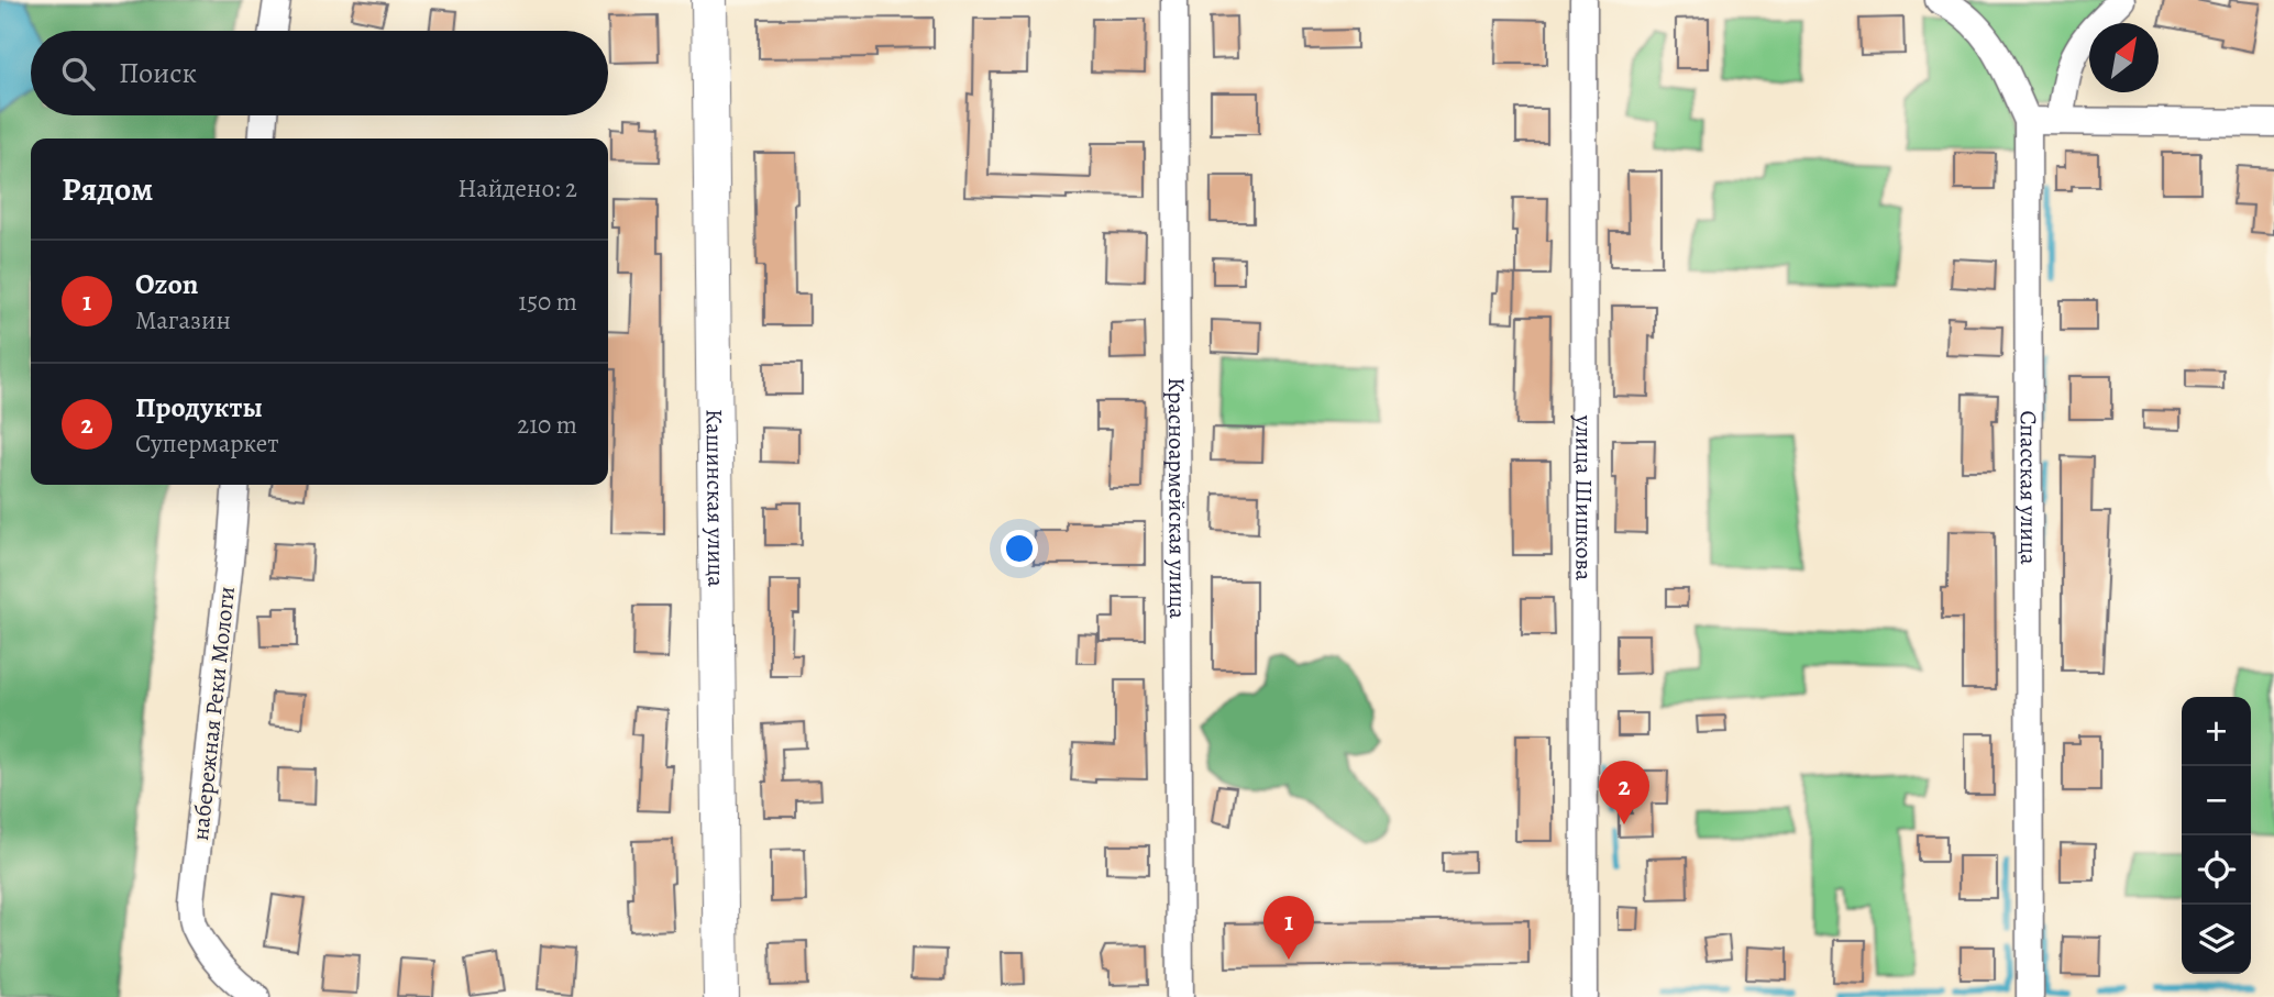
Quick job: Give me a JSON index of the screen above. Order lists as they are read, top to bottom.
{
  "streets": {
    "main road": ["Кашинская улица"],
    "street": [
      "Спасская улица",
      "Красноармейская улица",
      "улица Шишкова",
      "набережная Реки Мологи"
    ]
  },
  "north": "top right",
  "page": {
    "search": "Поиск",
    "heading": ["Рядом", "Найдено: 2"],
    "list": [
      {
        "mark": "1",
        "name": "Ozon",
        "note": "Магазин",
        "value": "150 m"
      },
      {
        "mark": "2",
        "name": "Продукты",
        "note": "Супермаркет",
        "value": "210 m"
      }
    ],
    "map_buttons": ["+", "−"],
    "pins": ["2", "1"]
  }
}
